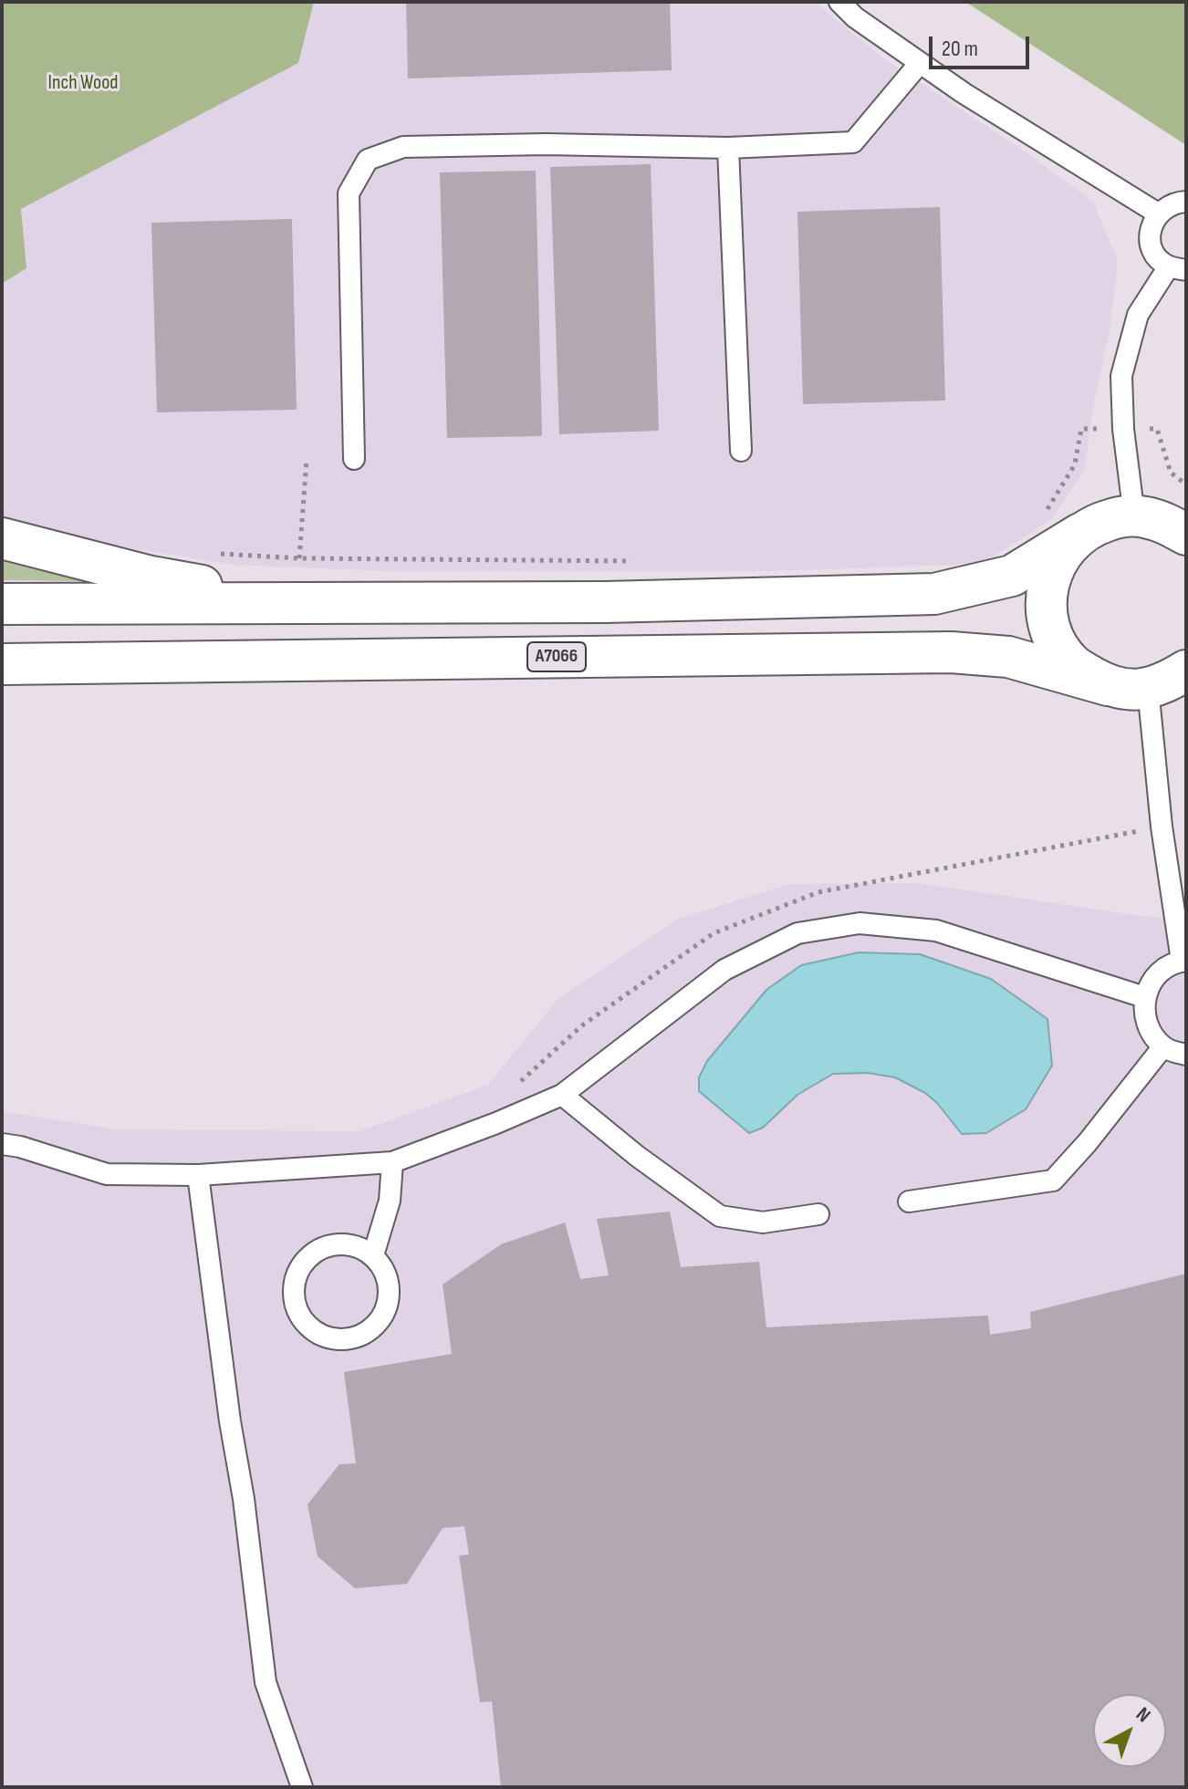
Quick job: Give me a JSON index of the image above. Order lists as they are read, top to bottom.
{
  "streets": {
    "main road": ["A7066"]
  },
  "parks": ["Inch Wood"],
  "scale_bar": "20 m",
  "north": "top right"
}
